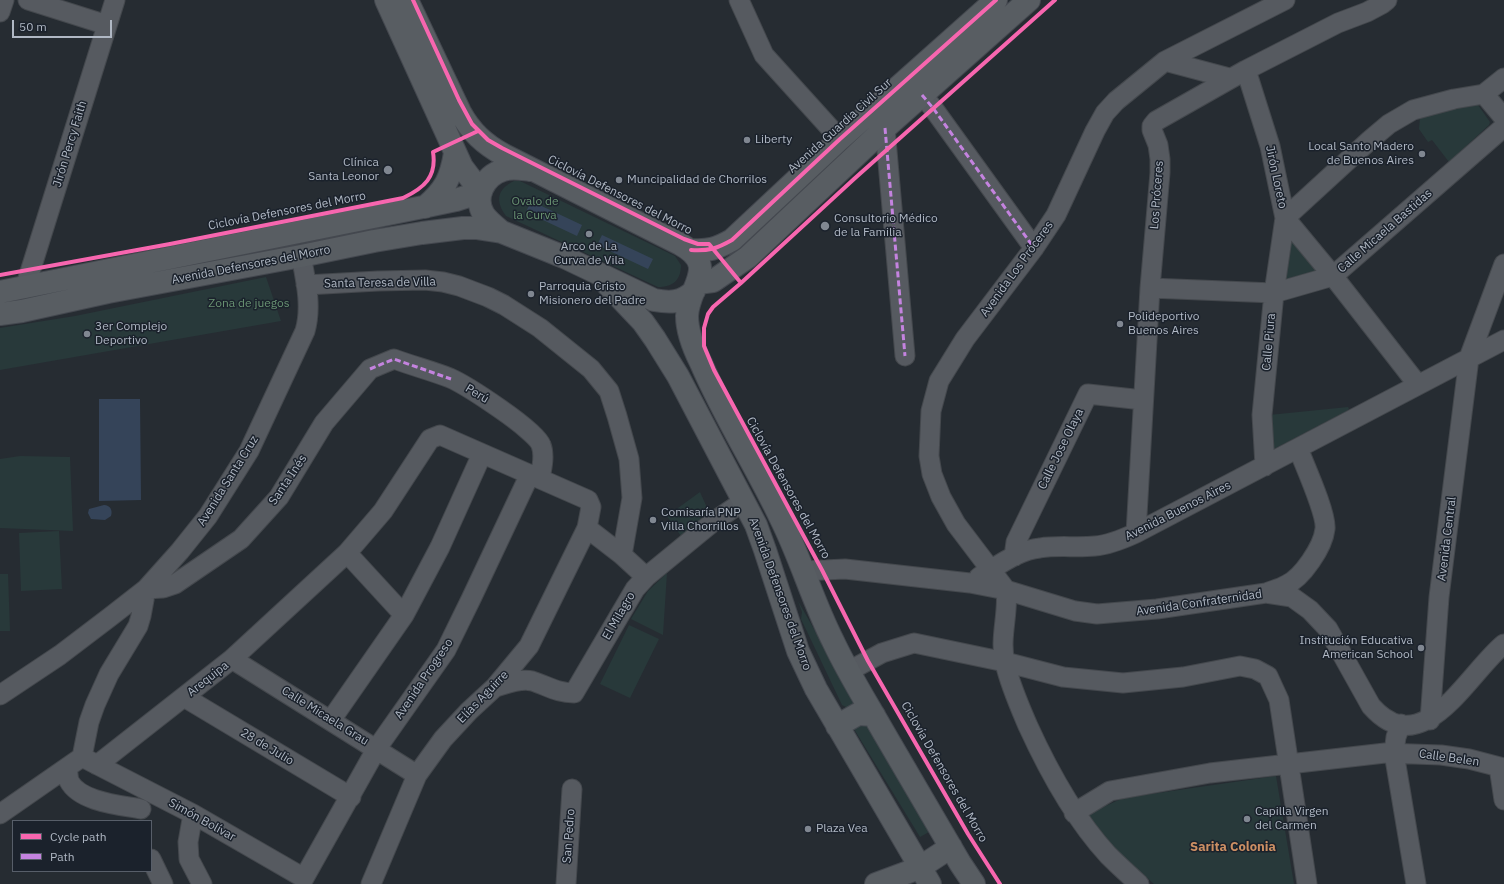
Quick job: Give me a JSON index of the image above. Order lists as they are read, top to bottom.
{
  "streets": {
    "main road": ["Avenida Guardia Civil Sur", "Avenida Defensores del Morro"],
    "street": [
      "Jirón Percy Faith",
      "Jirón Loreto",
      "Los Próceres",
      "Calle Micaela Bastidas",
      "Avenida Los Próceres",
      "Santa Teresa de Villa",
      "Calle Piura",
      "Perú",
      "Calle Jose Olaya",
      "Santa Inés",
      "Avenida Santa Cruz",
      "Avenida Buenos Aires",
      "Avenida Central",
      "Avenida Confraternidad",
      "El Milagro",
      "Arequipa",
      "Avenida Progreso",
      "Elías Aguirre",
      "Calle Micaela Grau",
      "28 de Julio",
      "Calle Belen",
      "Simón Bolívar",
      "San Pedro"
    ],
    "cycle path": ["Ciclovía Defensores del Morro"]
  },
  "crossings": [
    ["Jirón Percy Faith", "Avenida Defensores del Morro"],
    ["Jirón Loreto", "Los Próceres"],
    ["Jirón Loreto", "Calle Micaela Bastidas"],
    ["Jirón Loreto", "Calle Piura"],
    ["Jirón Loreto", "Avenida Buenos Aires"],
    ["Los Próceres", "Calle Micaela Bastidas"],
    ["Los Próceres", "Calle Jose Olaya"],
    ["Los Próceres", "Avenida Buenos Aires"],
    ["Calle Micaela Bastidas", "Calle Piura"],
    ["Avenida Defensores del Morro", "Avenida Santa Cruz"],
    ["Avenida Defensores del Morro", "El Milagro"],
    ["Avenida Los Próceres", "Avenida Buenos Aires"],
    ["Avenida Los Próceres", "Avenida Confraternidad"],
    ["Santa Teresa de Villa", "Avenida Santa Cruz"],
    ["Calle Piura", "Avenida Buenos Aires"],
    ["Perú", "Santa Inés"],
    ["Perú", "Avenida Progreso"],
    ["Perú", "Elías Aguirre"],
    ["Calle Jose Olaya", "Avenida Buenos Aires"],
    ["Santa Inés", "Avenida Santa Cruz"],
    ["Avenida Buenos Aires", "Avenida Central"],
    ["Avenida Buenos Aires", "Avenida Confraternidad"],
    ["Avenida Central", "Avenida Confraternidad"],
    ["El Milagro", "Elías Aguirre"],
    ["Arequipa", "Calle Micaela Grau"],
    ["Arequipa", "28 de Julio"],
    ["Arequipa", "Simón Bolívar"],
    ["Avenida Progreso", "Elías Aguirre"],
    ["Avenida Progreso", "Calle Micaela Grau"],
    ["Avenida Progreso", "28 de Julio"],
    ["Avenida Progreso", "Simón Bolívar"],
    ["Elías Aguirre", "Calle Micaela Grau"]
  ],
  "districts": ["Sarita Colonia"],
  "parks": ["Ovalo de la Curva", "Zona de juegos"],
  "places": [
    "Liberty",
    "Local Santo Madero de Buenos Aires",
    "Clínica Santa Leonor",
    "Muncipalidad de Chorrilos",
    "Consultorio Médico de la Familia",
    "Arco de La Curva de Vila",
    "Parroquia Cristo Misionero del Padre",
    "Polideportivo Buenos Aires",
    "3er Complejo Deportivo",
    "Comisaría PNP Villa Chorrillos",
    "Institución Educativa American School",
    "Capilla Virgen del Carmen",
    "Plaza Vea"
  ],
  "legend": ["Cycle path", "Path"],
  "scale_bar": "50 m"
}
